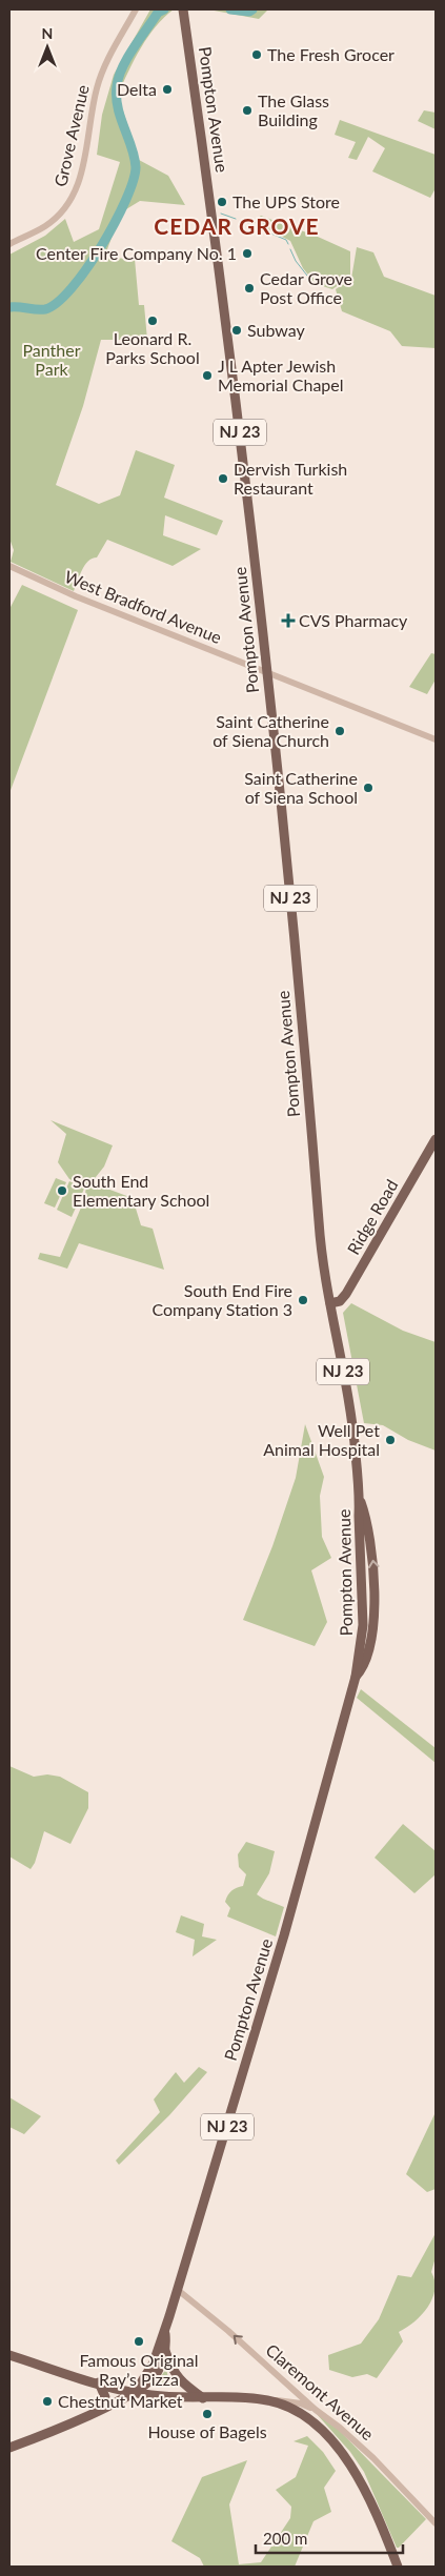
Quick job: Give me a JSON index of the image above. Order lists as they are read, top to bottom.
{
  "streets": {
    "main road": ["Pompton Avenue", "NJ 23", "Ridge Road"],
    "street": ["Grove Avenue", "West Bradford Avenue", "Claremont Avenue"]
  },
  "crossings": [
    ["Pompton Avenue", "West Bradford Avenue"],
    ["Pompton Avenue", "Ridge Road"],
    ["Pompton Avenue", "Claremont Avenue"]
  ],
  "one_way": ["Claremont Avenue"],
  "districts": ["CEDAR GROVE"],
  "parks": ["Panther Park"],
  "places": {
    "other": [
      "The Fresh Grocer",
      "Delta",
      "The Glass Building",
      "The UPS Store",
      "Center Fire Company No. 1",
      "Cedar Grove Post Office",
      "Leonard R. Parks School",
      "Subway",
      "J L Apter Jewish Memorial Chapel",
      "Dervish Turkish Restaurant",
      "Saint Catherine of Siena Church",
      "Saint Catherine of Siena School",
      "South End Elementary School",
      "South End Fire Company Station 3",
      "Well Pet Animal Hospital",
      "Famous Original Ray’s Pizza",
      "Chestnut Market",
      "House of Bagels"
    ],
    "health": ["CVS Pharmacy"]
  },
  "scale_bar": "200 m",
  "north": "top"
}
